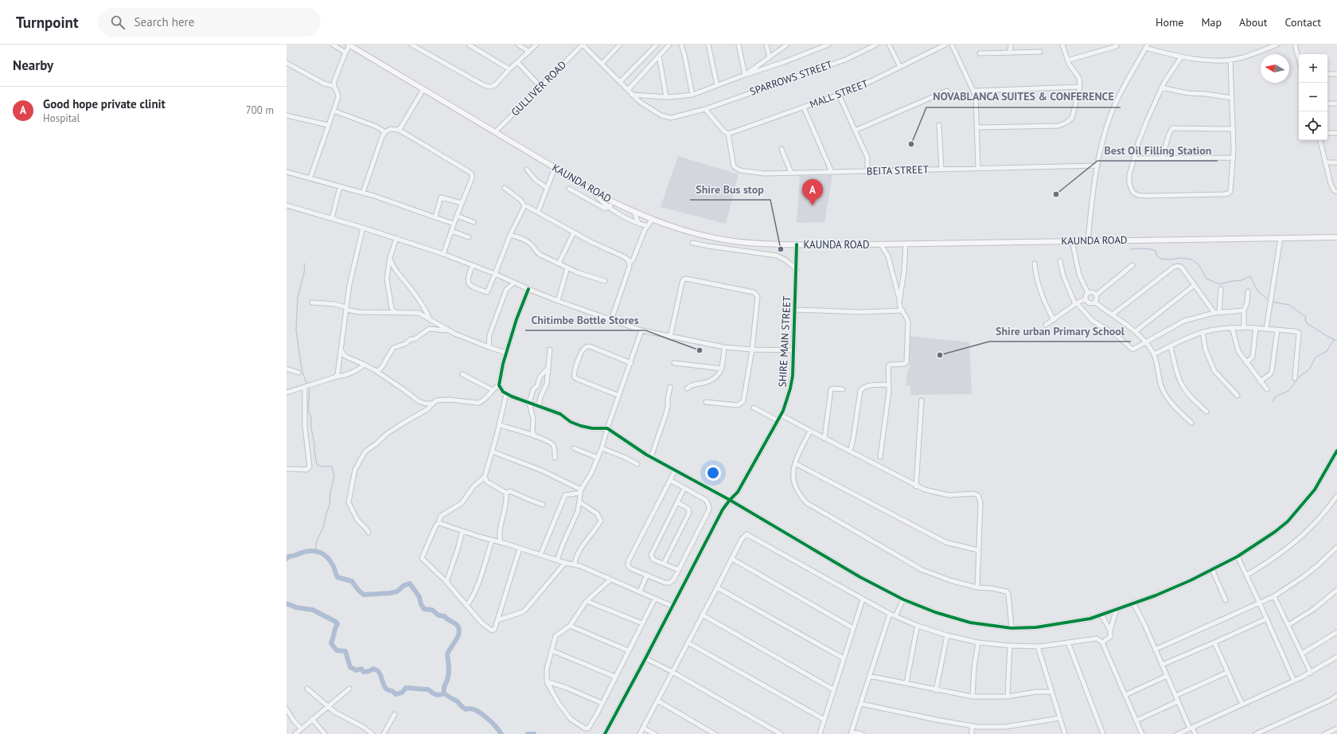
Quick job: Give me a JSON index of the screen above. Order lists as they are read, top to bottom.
{
  "streets": {
    "main road": ["KAUNDA ROAD"],
    "street": [
      "SPARROWS STREET",
      "GULLIVER ROAD",
      "MALL STREET",
      "BEITA STREET",
      "SHIRE MAIN STREET"
    ]
  },
  "crossings": [
    ["SPARROWS STREET", "GULLIVER ROAD"],
    ["GULLIVER ROAD", "KAUNDA ROAD"],
    ["MALL STREET", "BEITA STREET"],
    ["KAUNDA ROAD", "SHIRE MAIN STREET"]
  ],
  "places": [
    "NOVABLANCA SUITES & CONFERENCE",
    "Best Oil Filling Station",
    "Shire Bus stop",
    "Chitimbe Bottle Stores",
    "Shire urban Primary School"
  ],
  "north": "left",
  "page": {
    "header": "Turnpoint",
    "search": "Search here",
    "nav": [
      "Home",
      "Map",
      "About",
      "Contact"
    ],
    "heading": "Nearby",
    "map_buttons": ["+", "−"],
    "list": [
      {
        "mark": "A",
        "name": "Good hope private clinit",
        "note": "Hospital",
        "value": "700 m"
      }
    ],
    "pins": "A"
  }
}
